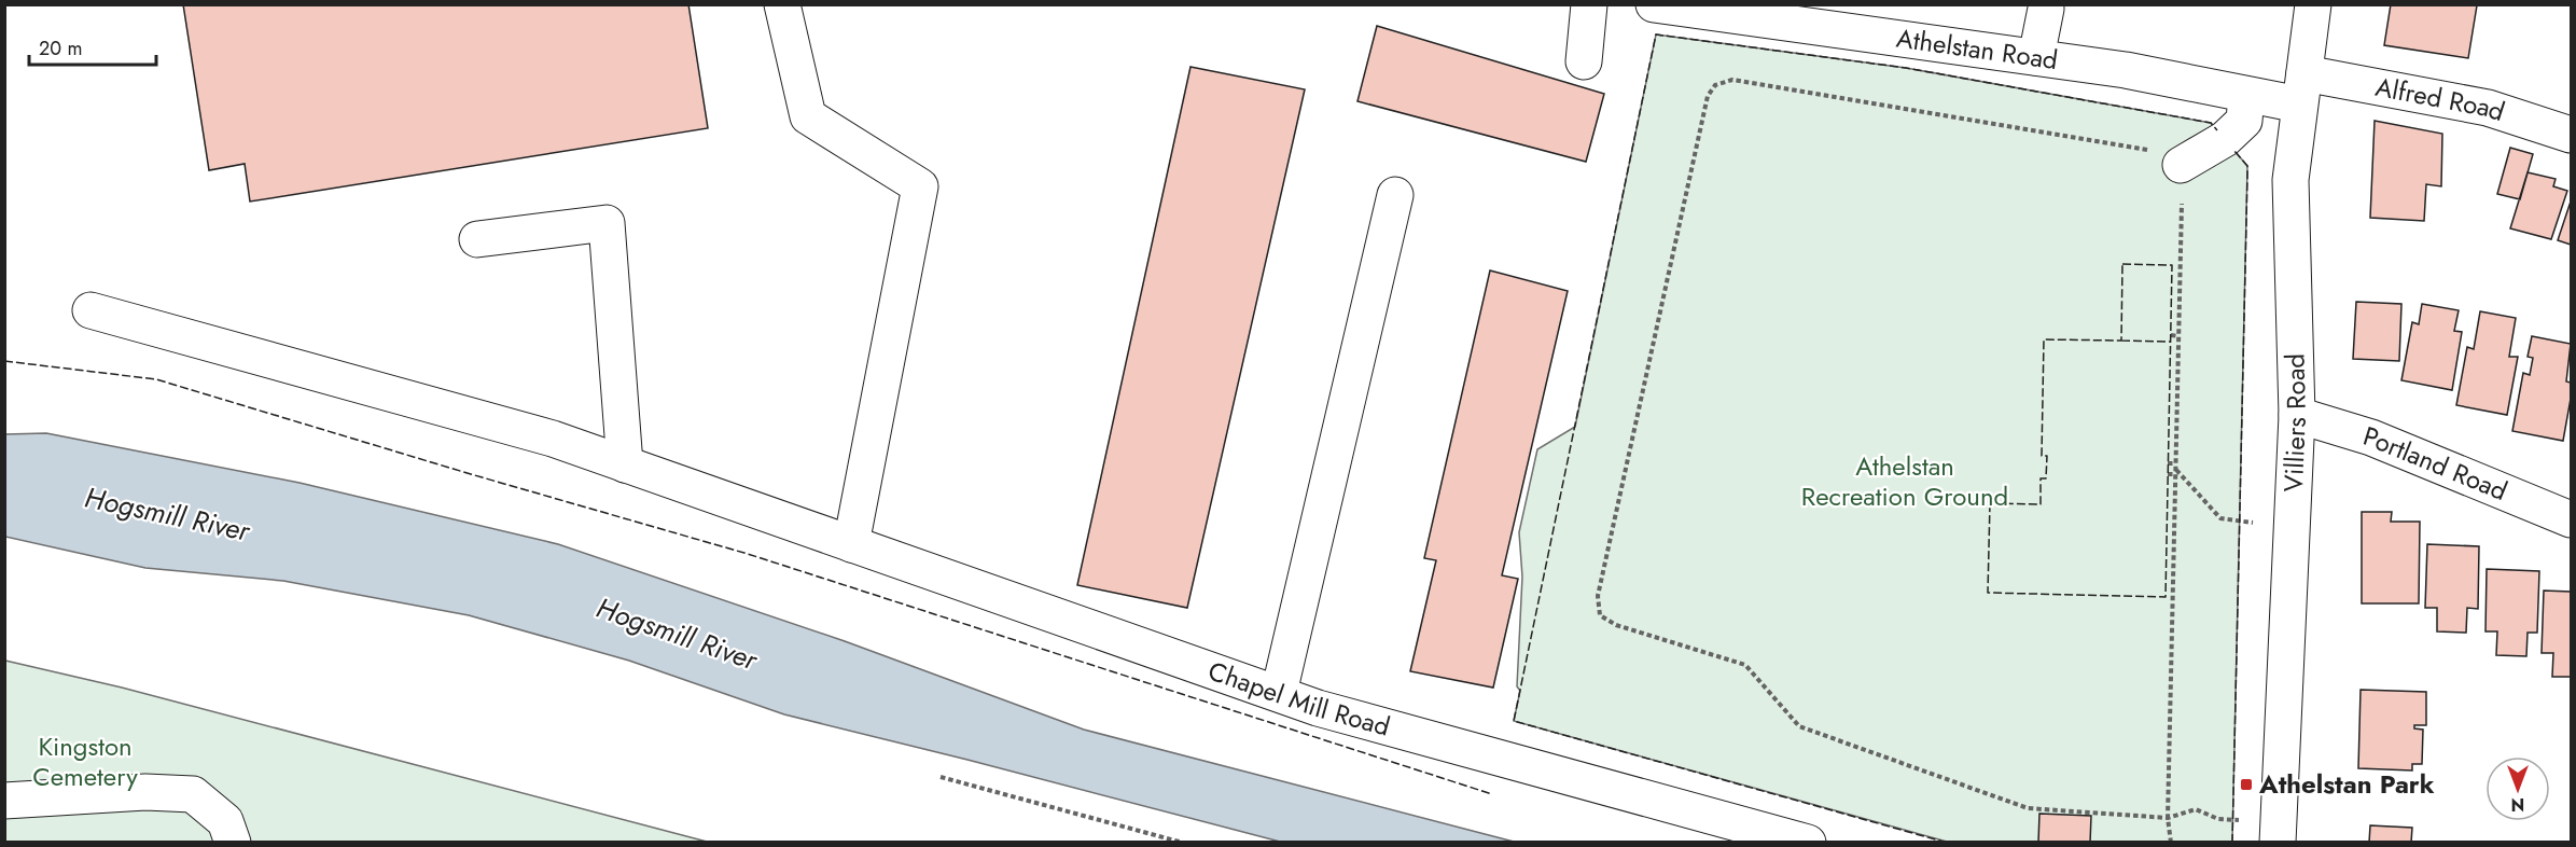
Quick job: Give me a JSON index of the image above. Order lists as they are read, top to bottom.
{
  "streets": {
    "street": [
      "Athelstan Road",
      "Alfred Road",
      "Villiers Road",
      "Portland Road",
      "Chapel Mill Road"
    ]
  },
  "crossings": [
    ["Athelstan Road", "Alfred Road"],
    ["Athelstan Road", "Villiers Road"],
    ["Alfred Road", "Villiers Road"],
    ["Villiers Road", "Portland Road"]
  ],
  "water": ["Hogsmill River"],
  "parks": ["Athelstan Recreation Ground", "Kingston Cemetery"],
  "places": {
    "transit": ["Athelstan Park"]
  },
  "scale_bar": "20 m",
  "north": "bottom"
}
